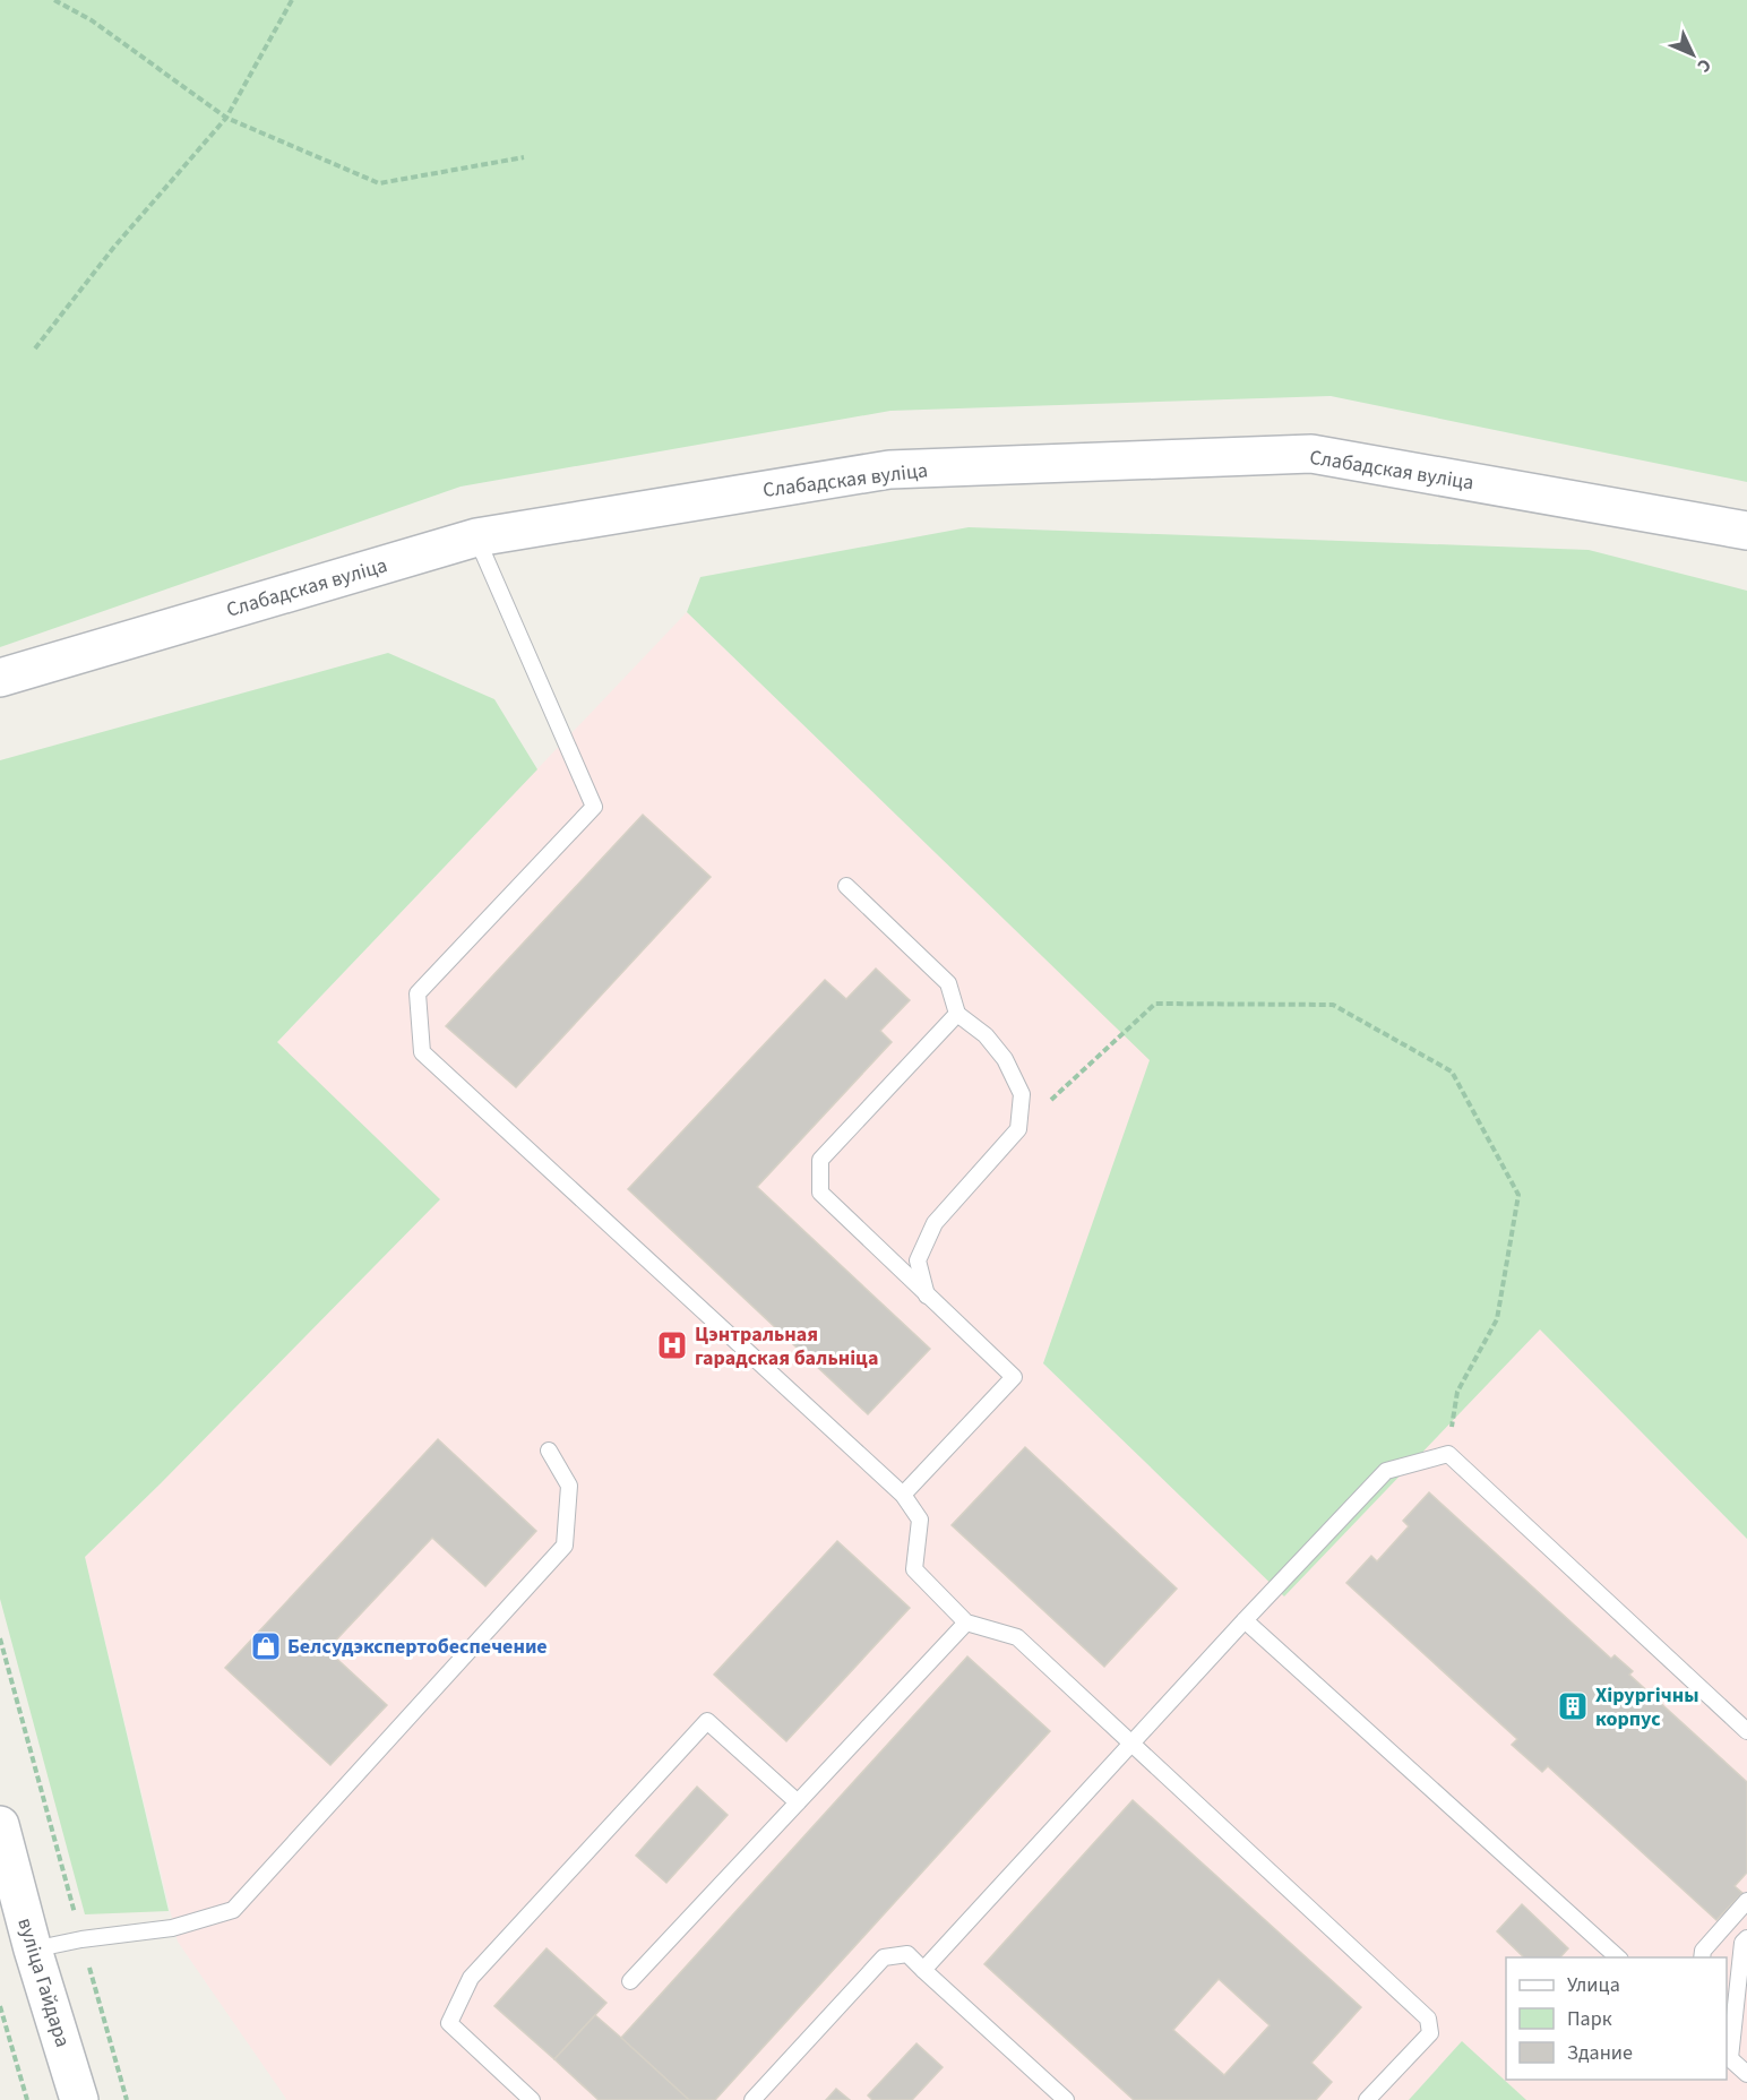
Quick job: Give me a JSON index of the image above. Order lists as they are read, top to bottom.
{
  "streets": {
    "street": ["Слабадская вуліца", "вуліца Гайдара"]
  },
  "places": {
    "hospital": ["Цэнтральная гарадская бальніца"],
    "shop": ["Белсудэкспертобеспечение"],
    "building": ["Хірургічны корпус"]
  },
  "legend": ["Улица", "Парк", "Здание"],
  "north": "bottom right"
}
